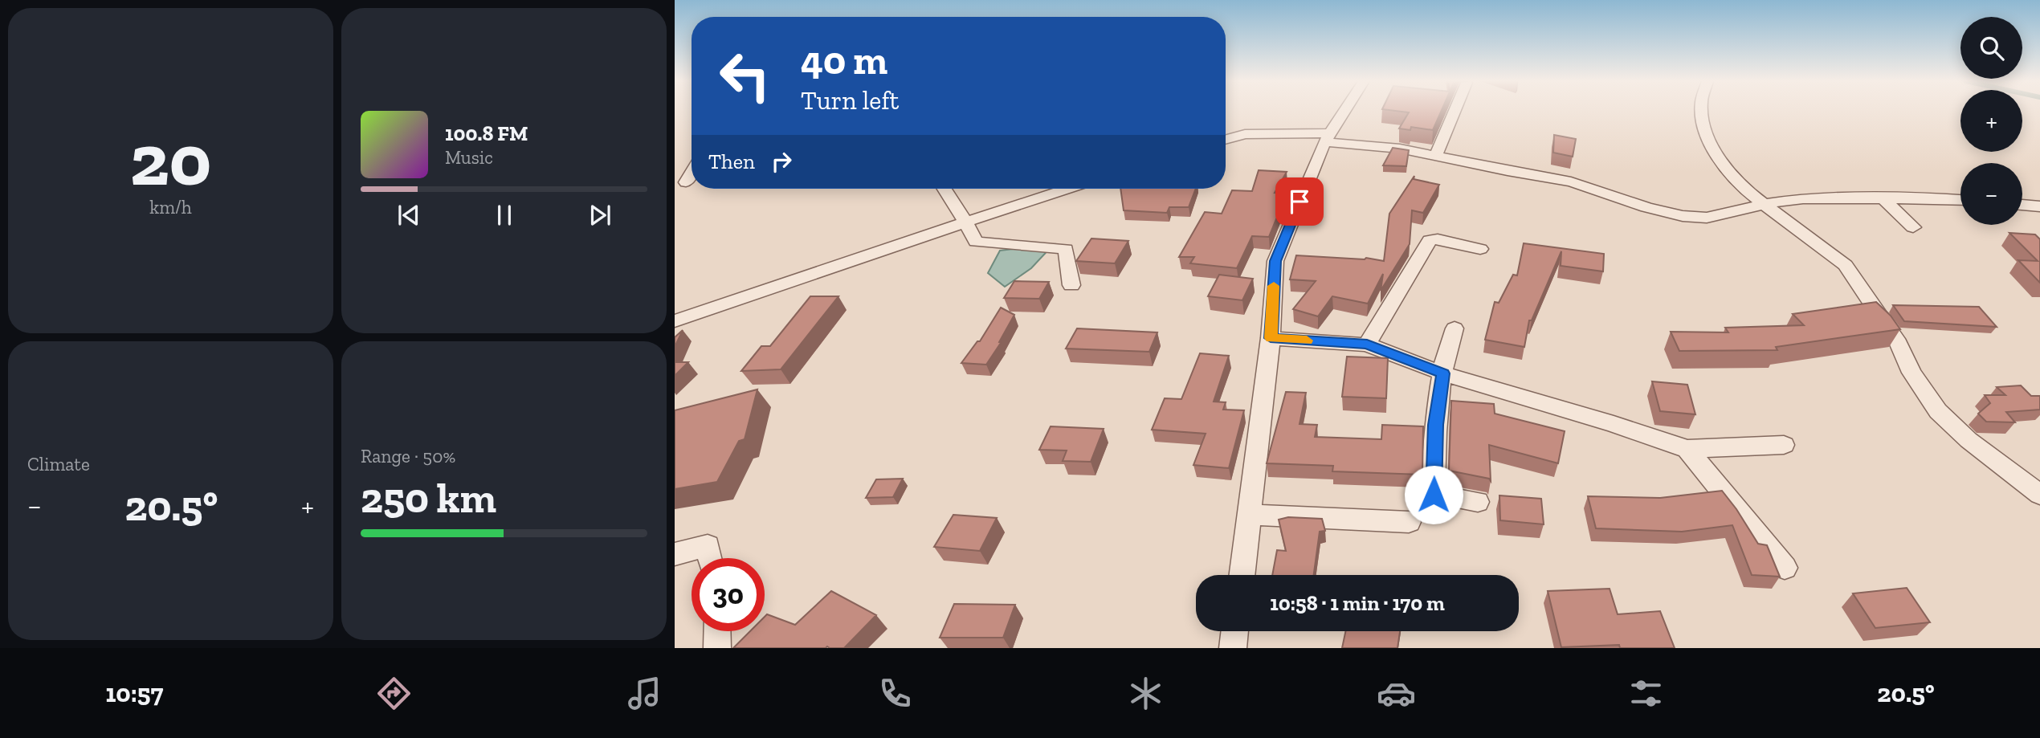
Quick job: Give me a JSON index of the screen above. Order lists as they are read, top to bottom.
{
  "page": {
    "tile": [
      ["20", "km/h"],
      "Climate",
      ["Range · 50%", "250 km"]
    ],
    "map_buttons": ["+", "−"],
    "turn": ["40 m", "Turn left"],
    "song": ["100.8 FM", "Music"],
    "then": "Then",
    "heat": ["−", "20.5°", "+"],
    "limit": "30",
    "trip": "10:58 · 1 min · 170 m",
    "tabs": ["10:57", "20.5°"]
  }
}
